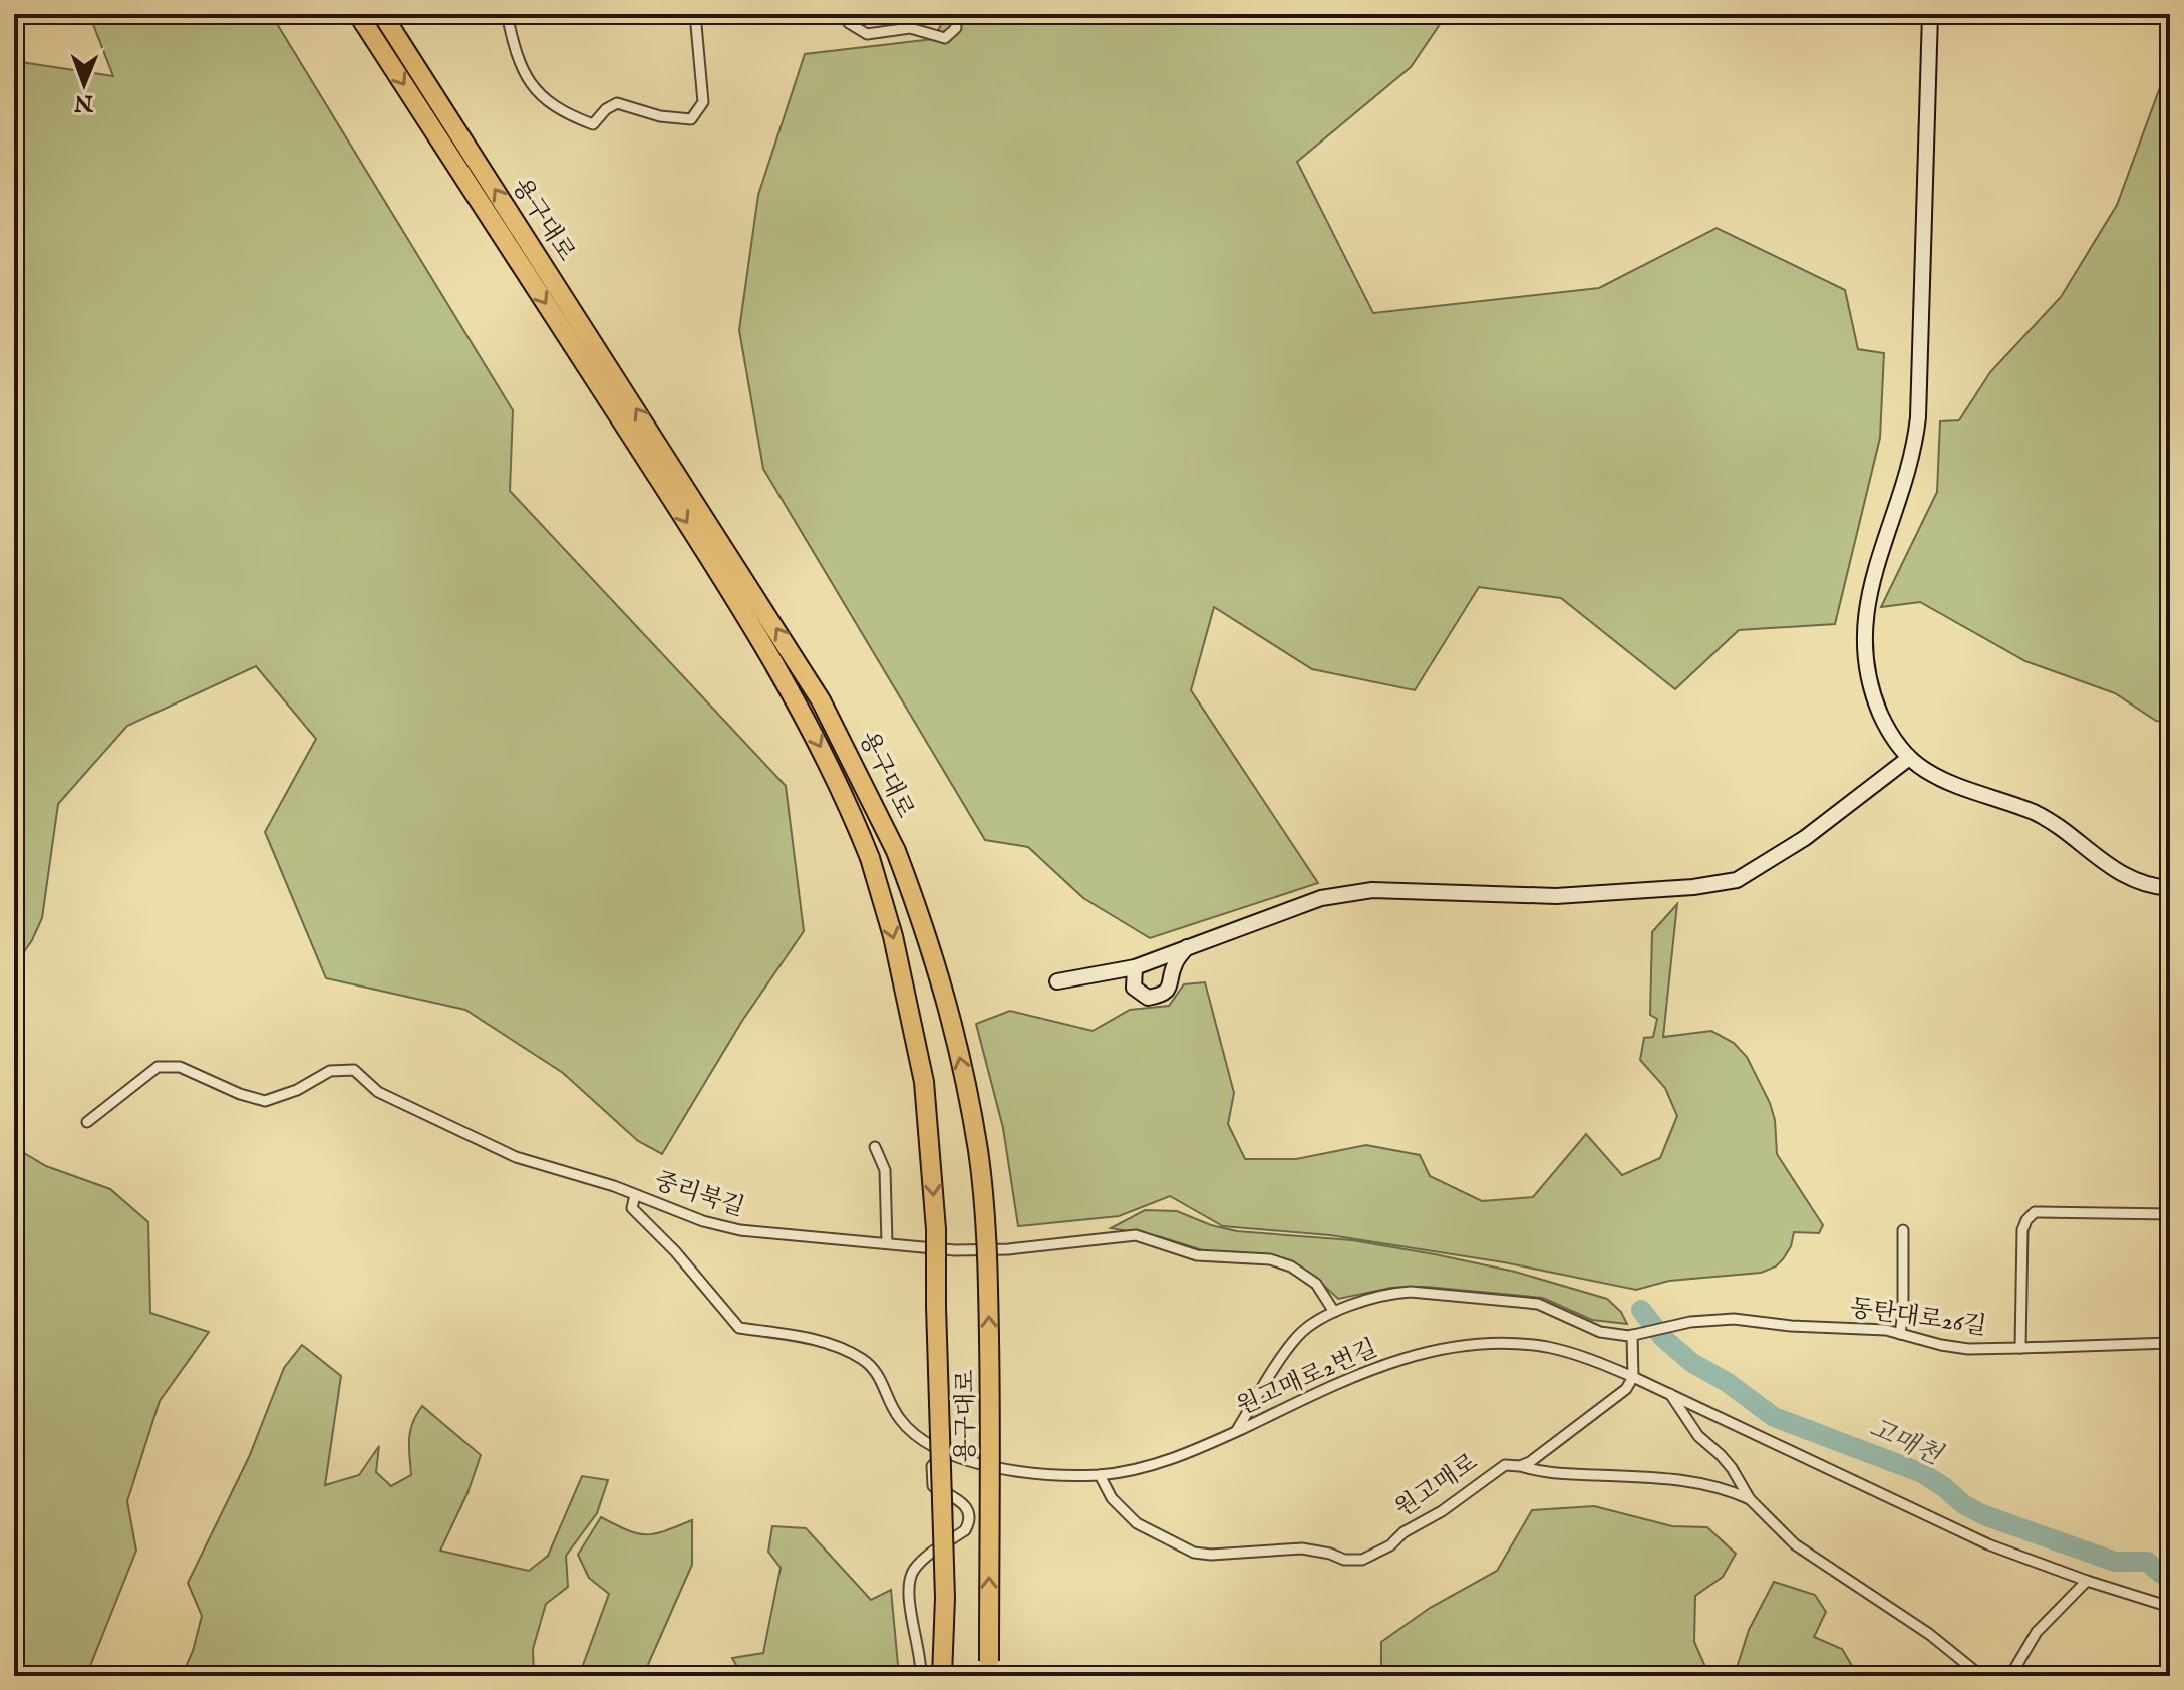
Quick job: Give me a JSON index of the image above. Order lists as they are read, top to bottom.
{
  "streets": {
    "highway": ["용구대로"],
    "street": [
      "중리북길",
      "동탄대로26길",
      "원고매로2번길",
      "원고매로"
    ]
  },
  "crossings": [
    ["원고매로2번길", "원고매로"]
  ],
  "water": ["고매천"],
  "north": "bottom"
}
